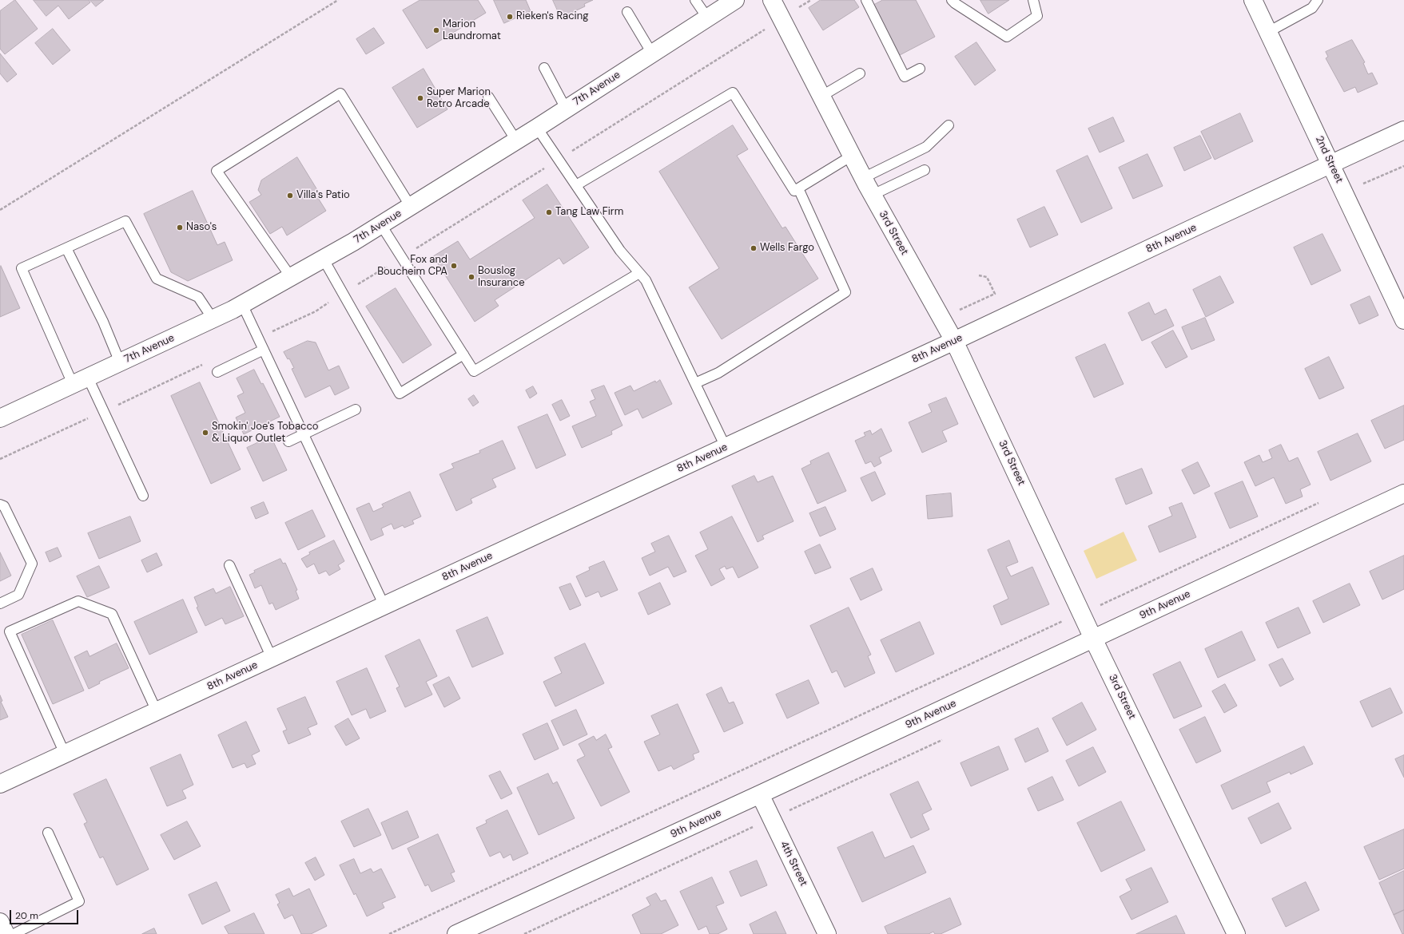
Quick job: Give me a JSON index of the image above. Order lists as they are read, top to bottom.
{
  "streets": {
    "street": [
      "7th Avenue",
      "2nd Street",
      "3rd Street",
      "8th Avenue",
      "9th Avenue",
      "4th Street"
    ]
  },
  "crossings": [
    ["2nd Street", "8th Avenue"],
    ["3rd Street", "8th Avenue"],
    ["3rd Street", "9th Avenue"],
    ["9th Avenue", "4th Street"]
  ],
  "places": [
    "Rieken's Racing",
    "Marion Laundromat",
    "Super Marion Retro Arcade",
    "Villa's Patio",
    "Tang Law Firm",
    "Naso's",
    "Wells Fargo",
    "Fox and Boucheim CPA",
    "Bouslog Insurance",
    "Smokin' Joe's Tobacco & Liquor Outlet"
  ],
  "scale_bar": "20 m"
}
